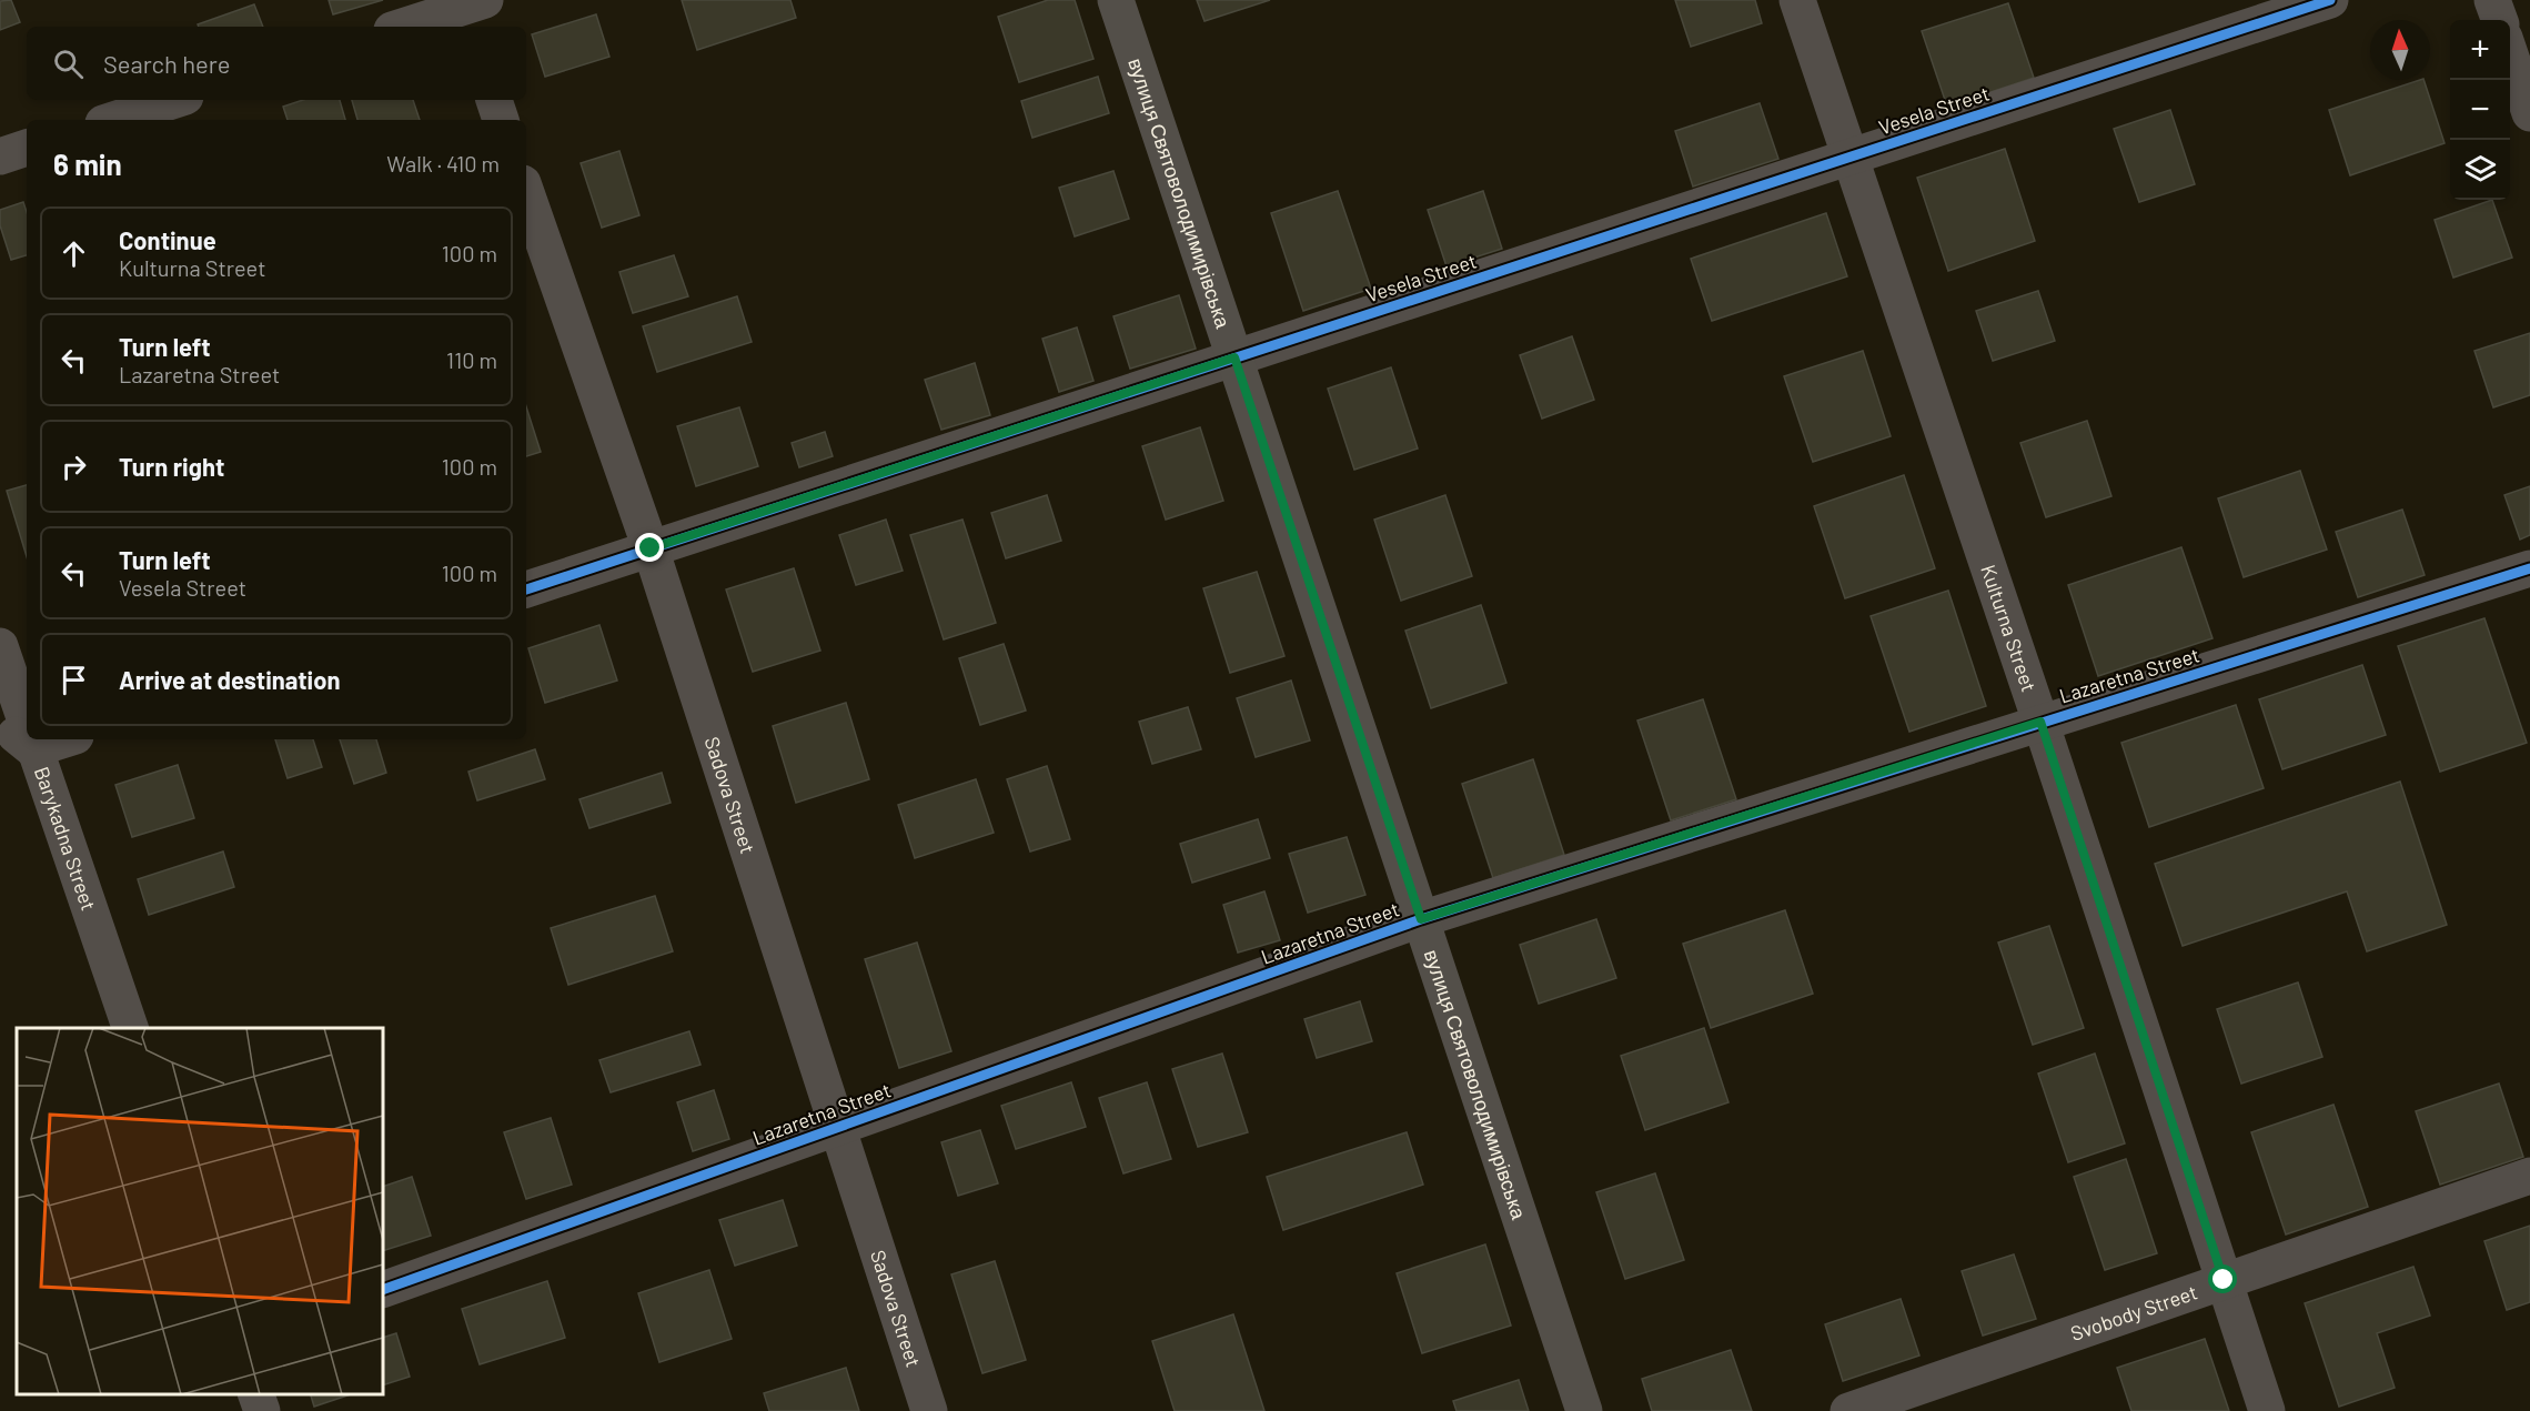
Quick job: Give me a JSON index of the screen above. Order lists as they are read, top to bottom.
{
  "streets": {
    "street": [
      "Vesela Street",
      "вулиця Святоволодимирівська",
      "Kulturna Street",
      "Lazaretna Street",
      "Sadova Street",
      "Barykadna Street",
      "Svobody Street"
    ]
  },
  "crossings": [
    ["Vesela Street", "вулиця Святоволодимирівська"],
    ["Vesela Street", "Kulturna Street"],
    ["Vesela Street", "Sadova Street"],
    ["вулиця Святоволодимирівська", "Lazaretna Street"],
    ["Kulturna Street", "Lazaretna Street"],
    ["Kulturna Street", "Svobody Street"],
    ["Lazaretna Street", "Sadova Street"]
  ],
  "north": "top",
  "page": {
    "map_buttons": ["+", "−"],
    "search": "Search here",
    "heading": ["6 min", "Walk · 410 m"],
    "list": [
      ["Continue", "Kulturna Street", "100 m"],
      ["Turn left", "Lazaretna Street", "110 m"],
      ["Turn right", "100 m"],
      ["Turn left", "Vesela Street", "100 m"],
      "Arrive at destination"
    ]
  }
}
